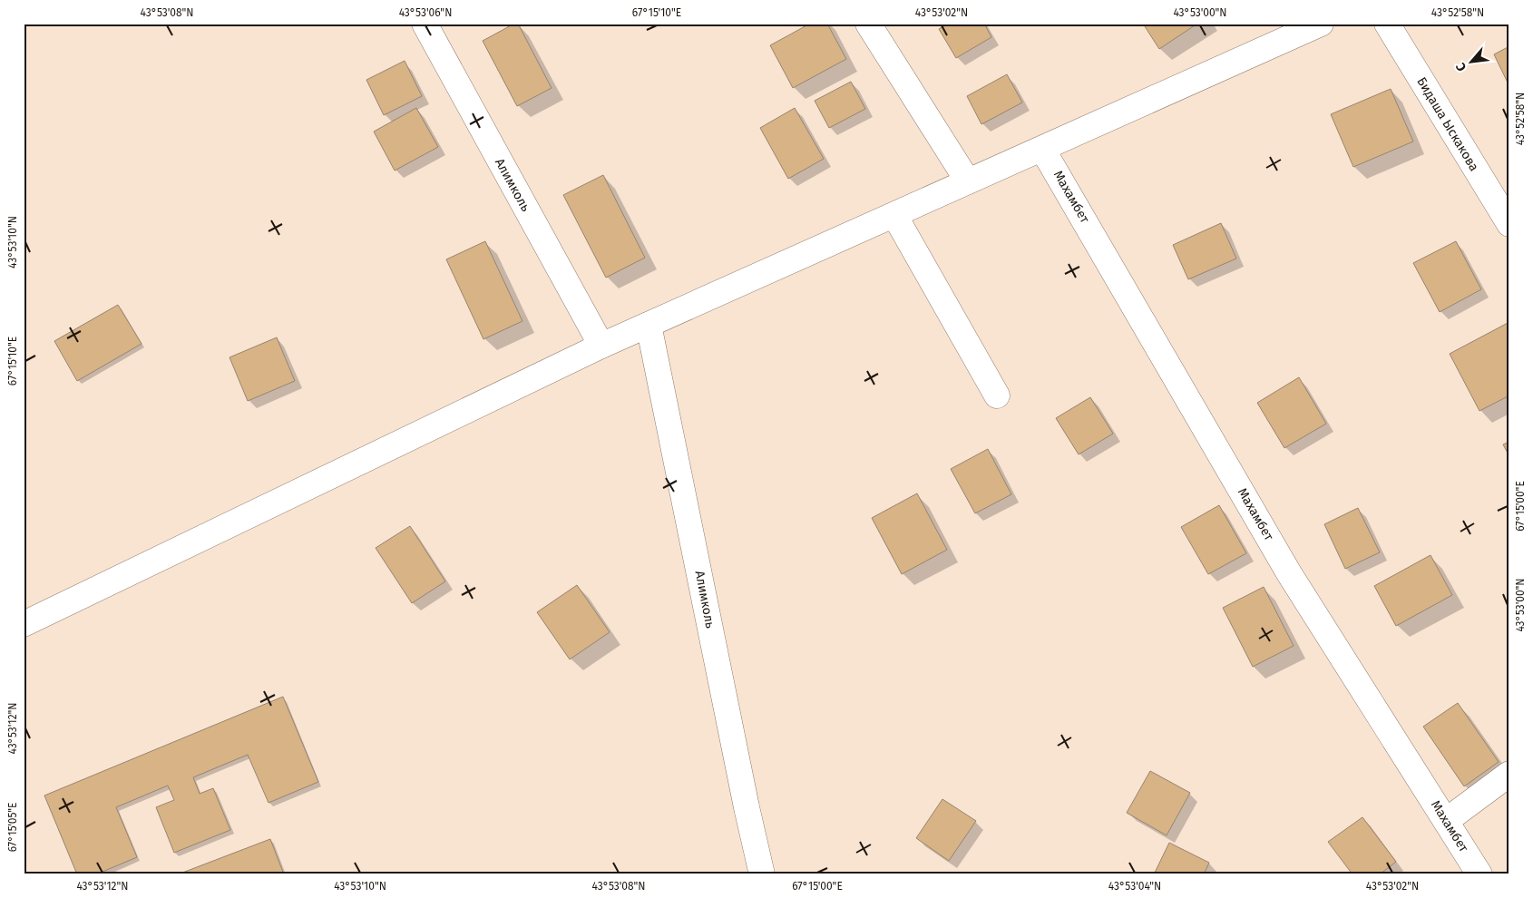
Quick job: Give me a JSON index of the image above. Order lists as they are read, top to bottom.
{
  "streets": {
    "street": ["Бидаша Ыскакова", "Алимколь", "Махамбет"]
  },
  "north": "bottom left",
  "coordinates": [
    "43°53'08\"N",
    "43°53'06\"N",
    "67°15'10\"E",
    "43°53'02\"N",
    "43°53'00\"N",
    "43°52'58\"N",
    "43°53'10\"N",
    "67°15'00\"E",
    "43°53'12\"N",
    "67°15'05\"E",
    "43°53'04\"N"
  ]
}
